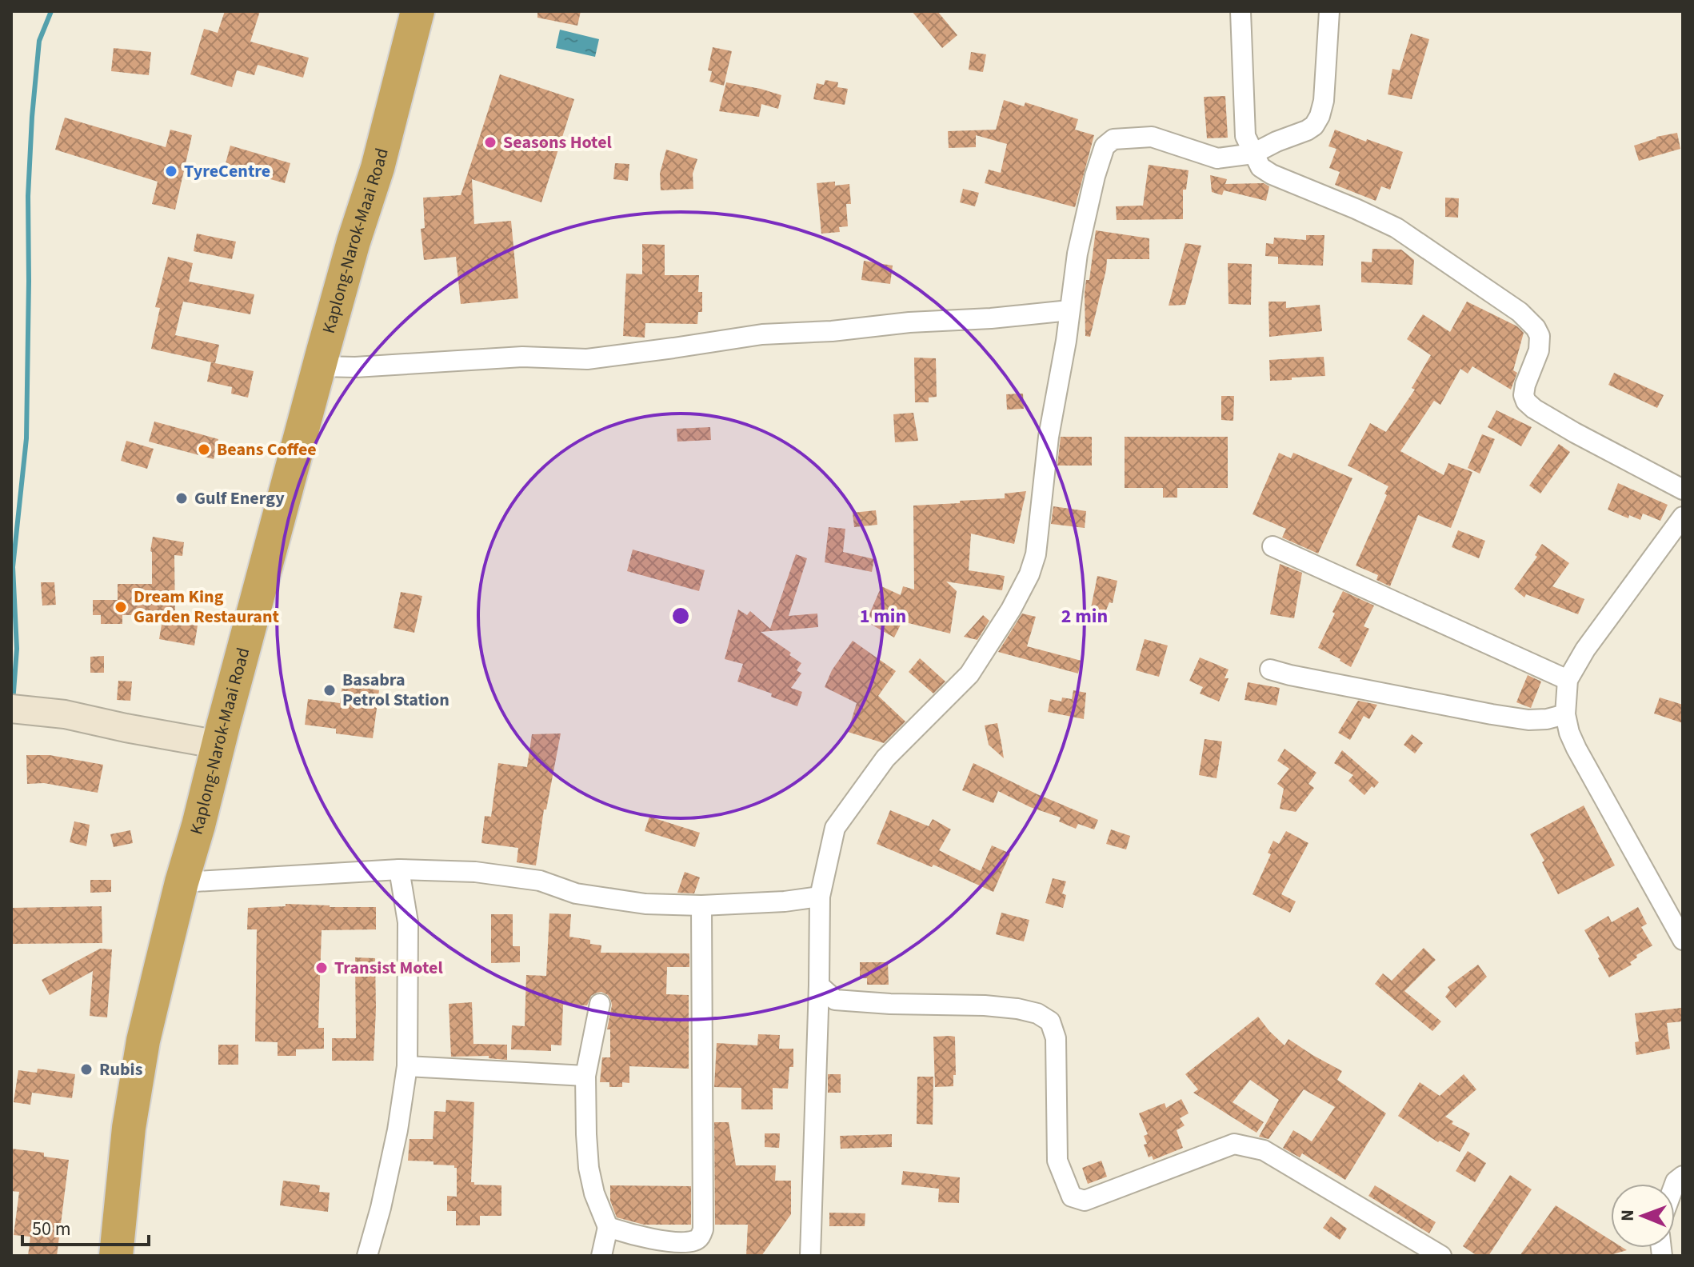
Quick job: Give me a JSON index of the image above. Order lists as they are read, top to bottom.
{
  "streets": {
    "highway": ["Kaplong-Narok-Maai Road"]
  },
  "places": [
    "Seasons Hotel",
    "TyreCentre",
    "Beans Coffee",
    "Gulf Energy",
    "Dream King Garden Restaurant",
    "Basabra Petrol Station",
    "Transist Motel",
    "Rubis"
  ],
  "scale_bar": "50 m",
  "north": "left",
  "rings": ["1 min", "2 min"]
}
